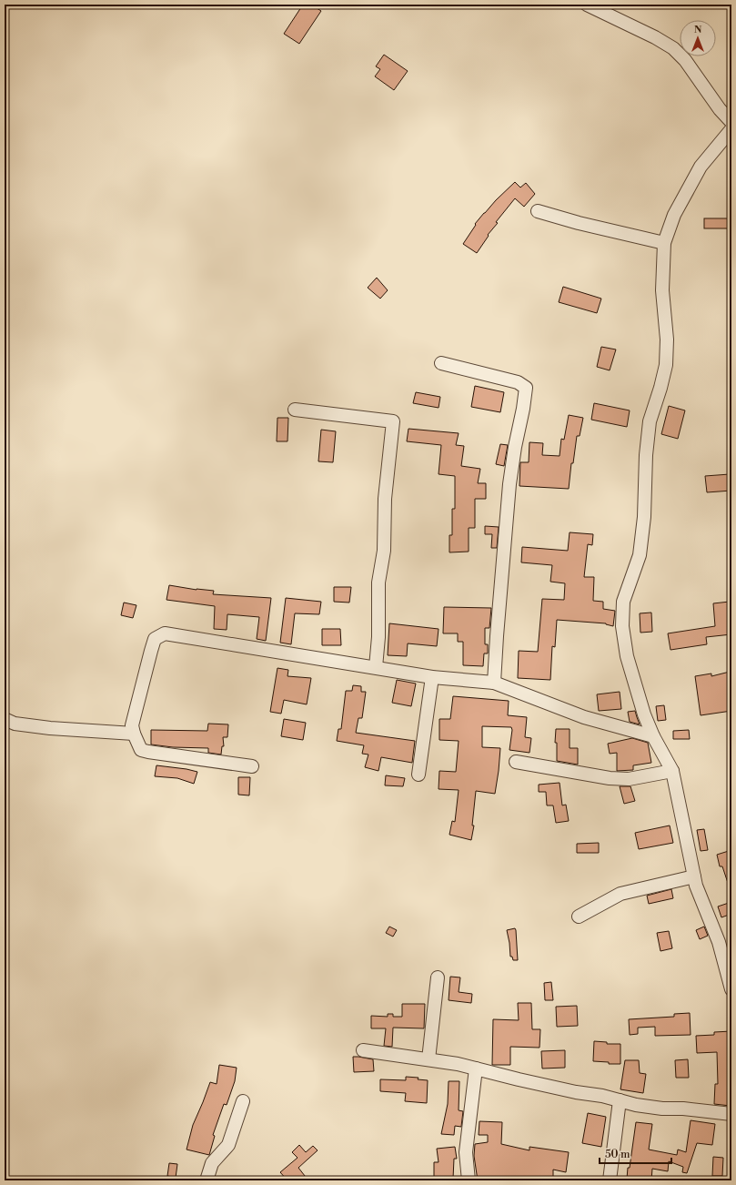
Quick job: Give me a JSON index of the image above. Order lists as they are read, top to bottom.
{
  "scale_bar": "50 m",
  "north": "top"
}
